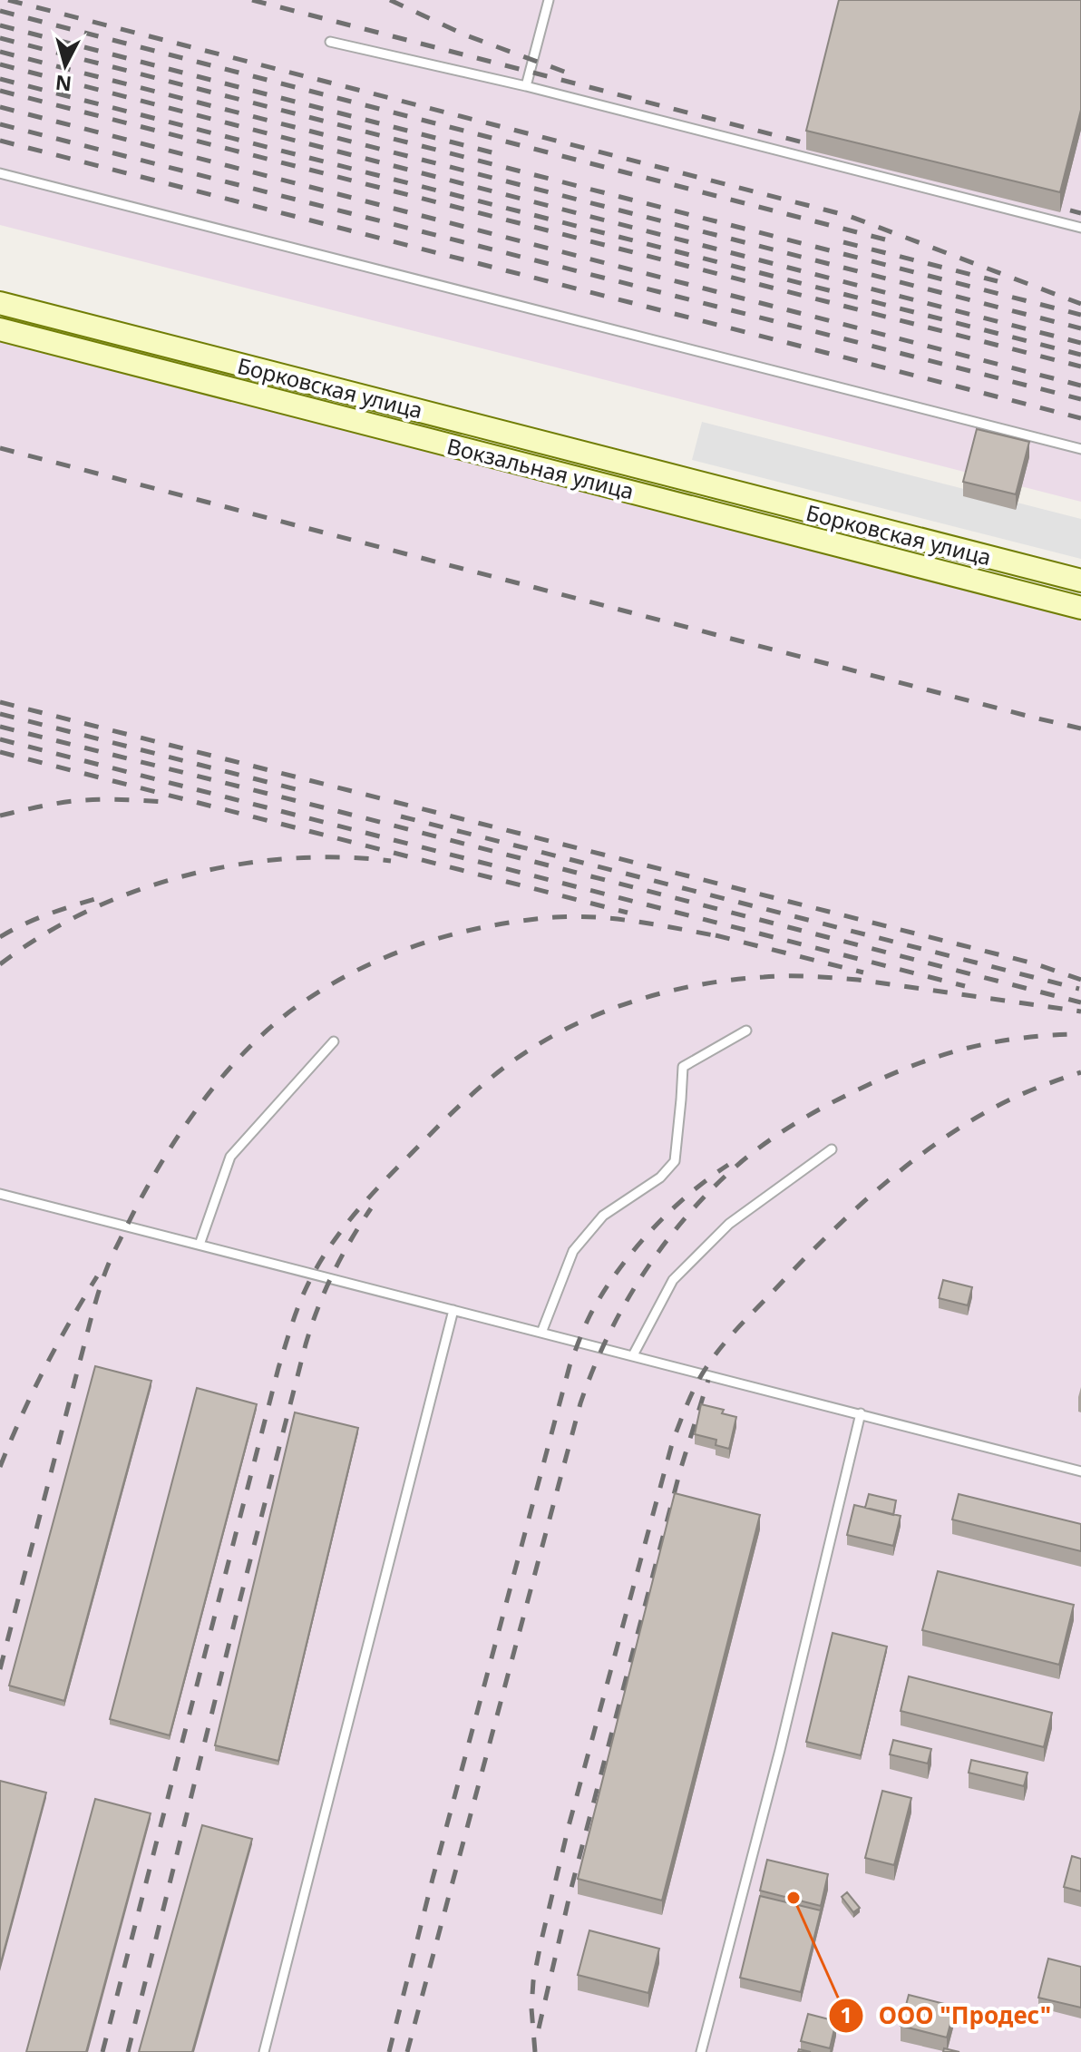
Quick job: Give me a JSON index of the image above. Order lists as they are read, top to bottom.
{
  "streets": {
    "main road": ["Борковская улица", "Вокзальная улица"]
  },
  "places": ["ООО \"Продес\""],
  "north": "bottom"
}
